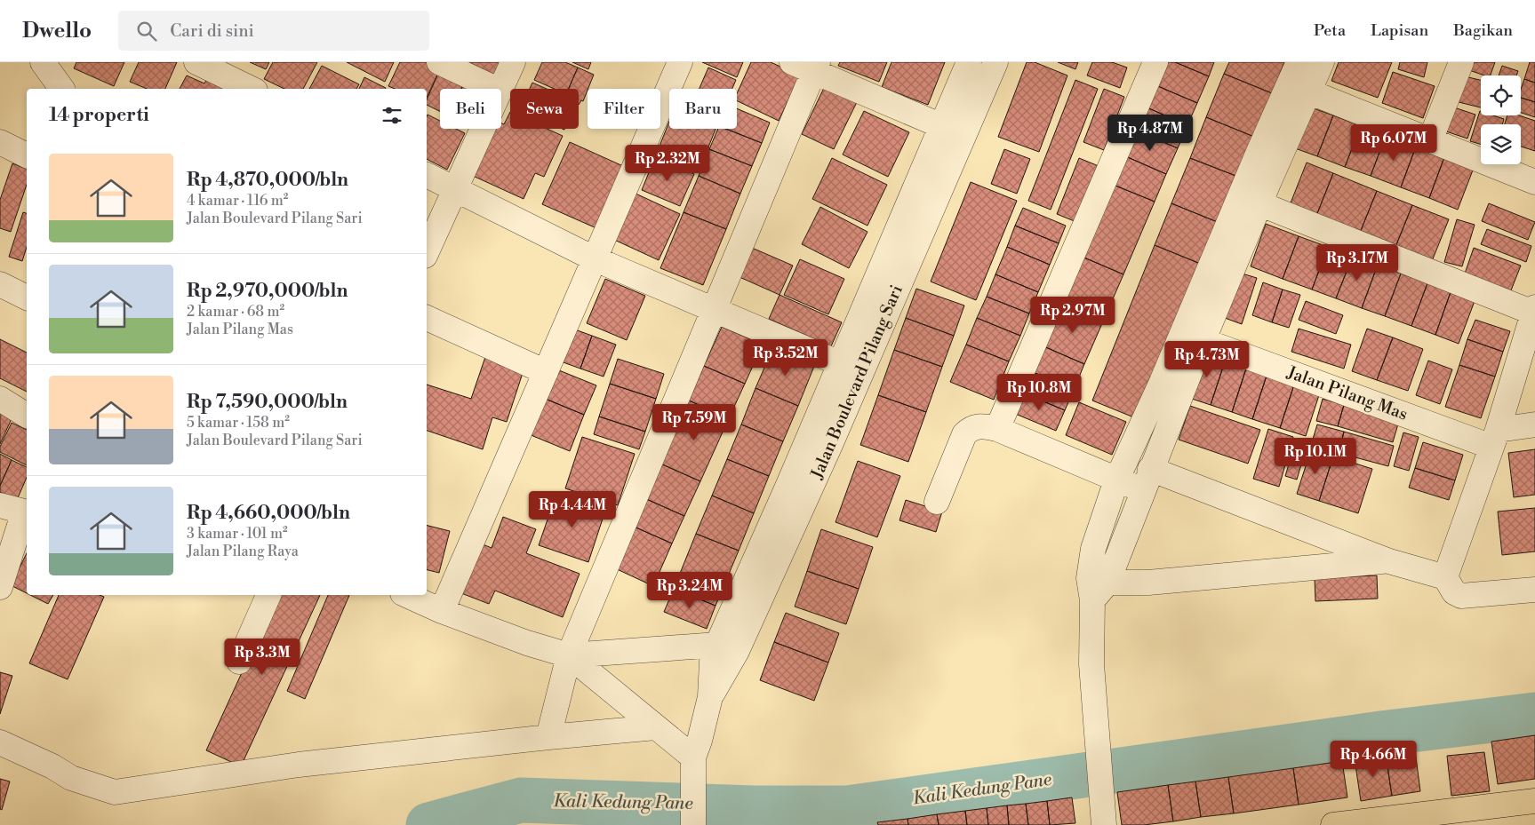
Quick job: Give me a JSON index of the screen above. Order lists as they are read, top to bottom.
{
  "streets": {
    "street": ["Jalan Boulevard Pilang Sari", "Jalan Pilang Mas"]
  },
  "water": ["Kali Kedung Pane"],
  "page": {
    "header": "Dwello",
    "search": "Cari di sini",
    "nav": ["Peta", "Lapisan", "Bagikan"],
    "chip": [
      "Beli",
      "Sewa",
      "Filter",
      "Baru"
    ],
    "heading": "14 properti",
    "price": [
      "Rp 4.87M",
      "Rp 6.07M",
      "Rp 2.32M",
      "Rp 3.17M",
      "Rp 2.97M",
      "Rp 3.52M",
      "Rp 4.73M",
      "Rp 10.8M",
      "Rp 7.59M",
      "Rp 10.1M",
      "Rp 4.44M",
      "Rp 3.24M",
      "Rp 3.3M",
      "Rp 4.66M"
    ],
    "list": [
      {
        "name": "Rp 4,870,000/bln",
        "note": "4 kamar · 116 m² · Jalan Boulevard Pilang Sari"
      },
      {
        "name": "Rp 2,970,000/bln",
        "note": "2 kamar · 68 m² · Jalan Pilang Mas"
      },
      {
        "name": "Rp 7,590,000/bln",
        "note": "5 kamar · 158 m² · Jalan Boulevard Pilang Sari"
      },
      {
        "name": "Rp 4,660,000/bln",
        "note": "3 kamar · 101 m² · Jalan Pilang Raya"
      }
    ]
  }
}
